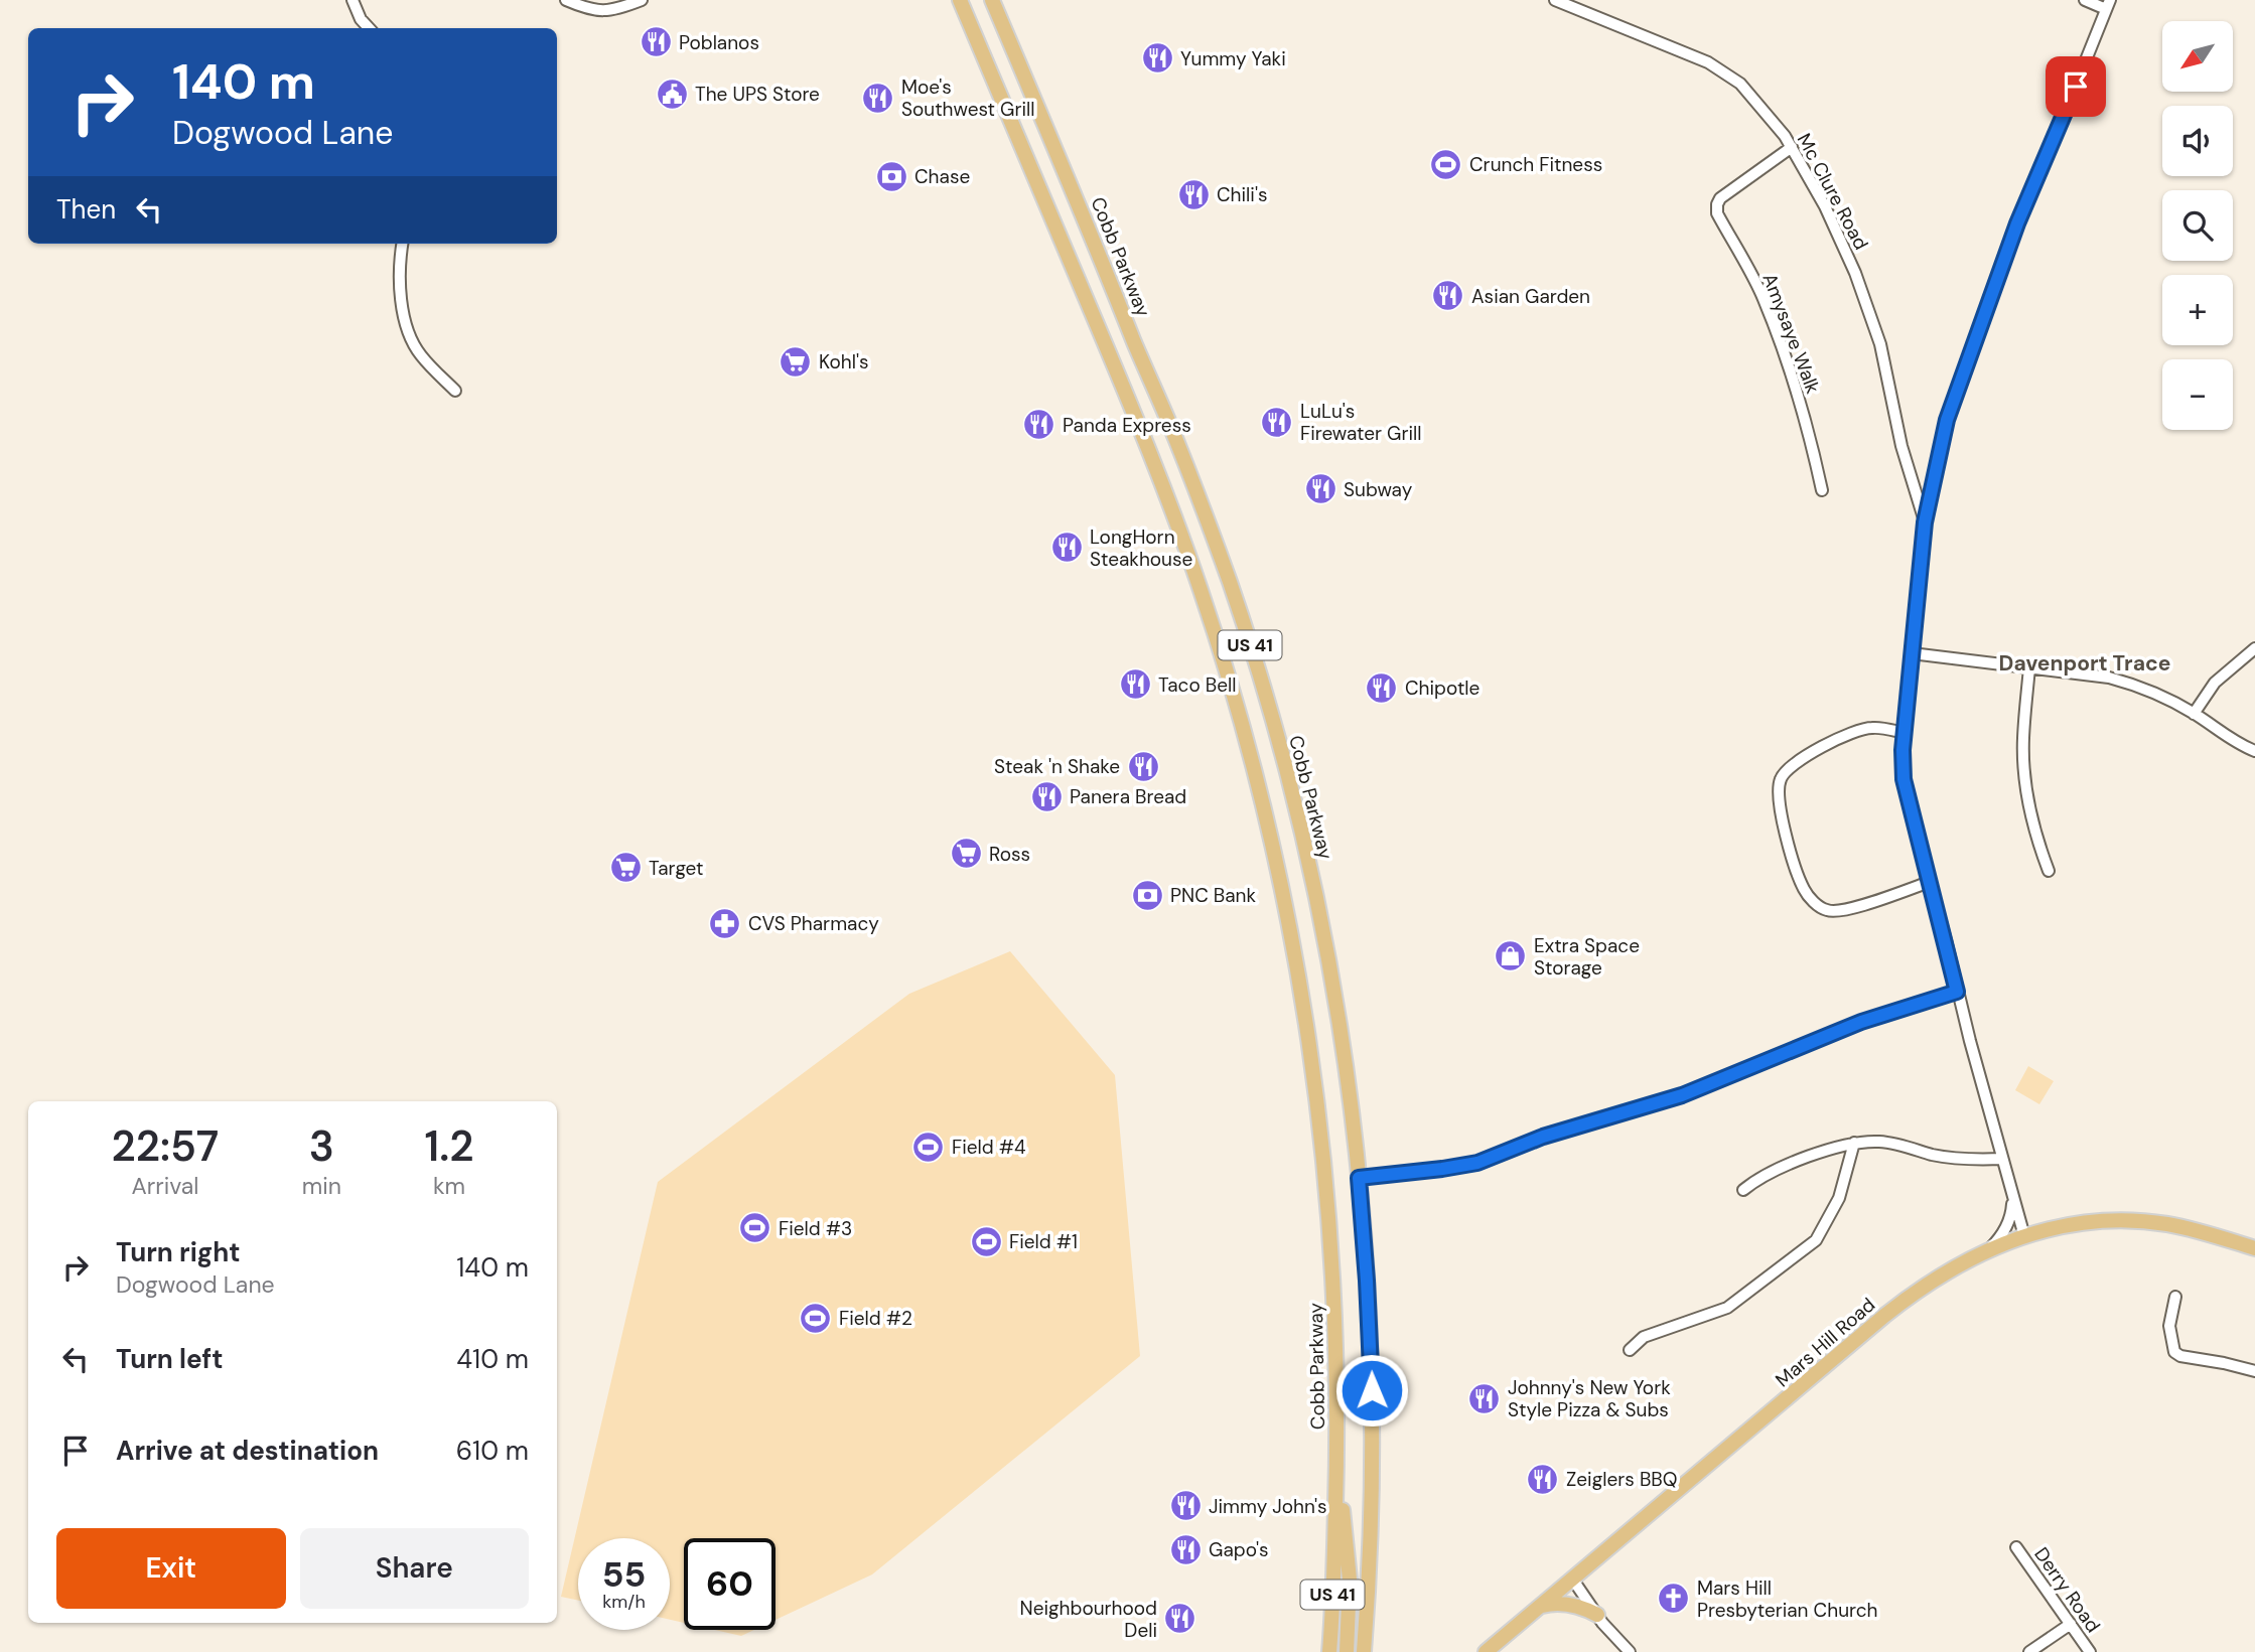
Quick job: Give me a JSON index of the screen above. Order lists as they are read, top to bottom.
{
  "streets": {
    "main road": ["Cobb Parkway", "US 41", "Mars Hill Road"],
    "street": ["Mc Clure Road", "Amysaye Walk", "Derry Road"]
  },
  "crossings": [
    ["Mc Clure Road", "Amysaye Walk"]
  ],
  "districts": ["Davenport Trace"],
  "places": {
    "restaurant": [
      "Poblanos",
      "Yummy Yaki",
      "Moe's Southwest Grill",
      "Chili's",
      "Asian Garden",
      "LuLu's Firewater Grill",
      "Panda Express",
      "Subway",
      "LongHorn Steakhouse",
      "Taco Bell",
      "Chipotle",
      "Steak 'n Shake",
      "Panera Bread",
      "Johnny's New York Style Pizza & Subs",
      "Zeiglers BBQ",
      "Jimmy John's",
      "Gapo's",
      "Neighbourhood Deli"
    ],
    "public building": ["The UPS Store"],
    "sports": [
      "Crunch Fitness",
      "Field #4",
      "Field #3",
      "Field #1",
      "Field #2"
    ],
    "bank": ["Chase", "PNC Bank"],
    "supermarket": ["Kohl's", "Ross", "Target"],
    "pharmacy": ["CVS Pharmacy"],
    "shop": ["Extra Space Storage"],
    "church": ["Mars Hill Presbyterian Church"]
  },
  "north": "bottom left",
  "page": {
    "map_buttons": ["+", "−"],
    "turn": ["140 m", "Dogwood Lane"],
    "then": "Then",
    "eta": [
      "22:57",
      "Arrival",
      "3",
      "min",
      "1.2",
      "km"
    ],
    "list": [
      {
        "name": "Turn right",
        "note": "Dogwood Lane",
        "value": "140 m"
      },
      {
        "name": "Turn left",
        "value": "410 m"
      },
      {
        "name": "Arrive at destination",
        "value": "610 m"
      }
    ],
    "buttons": ["Exit", "Share"],
    "speed": "55 km/h",
    "limit": "60"
  }
}
